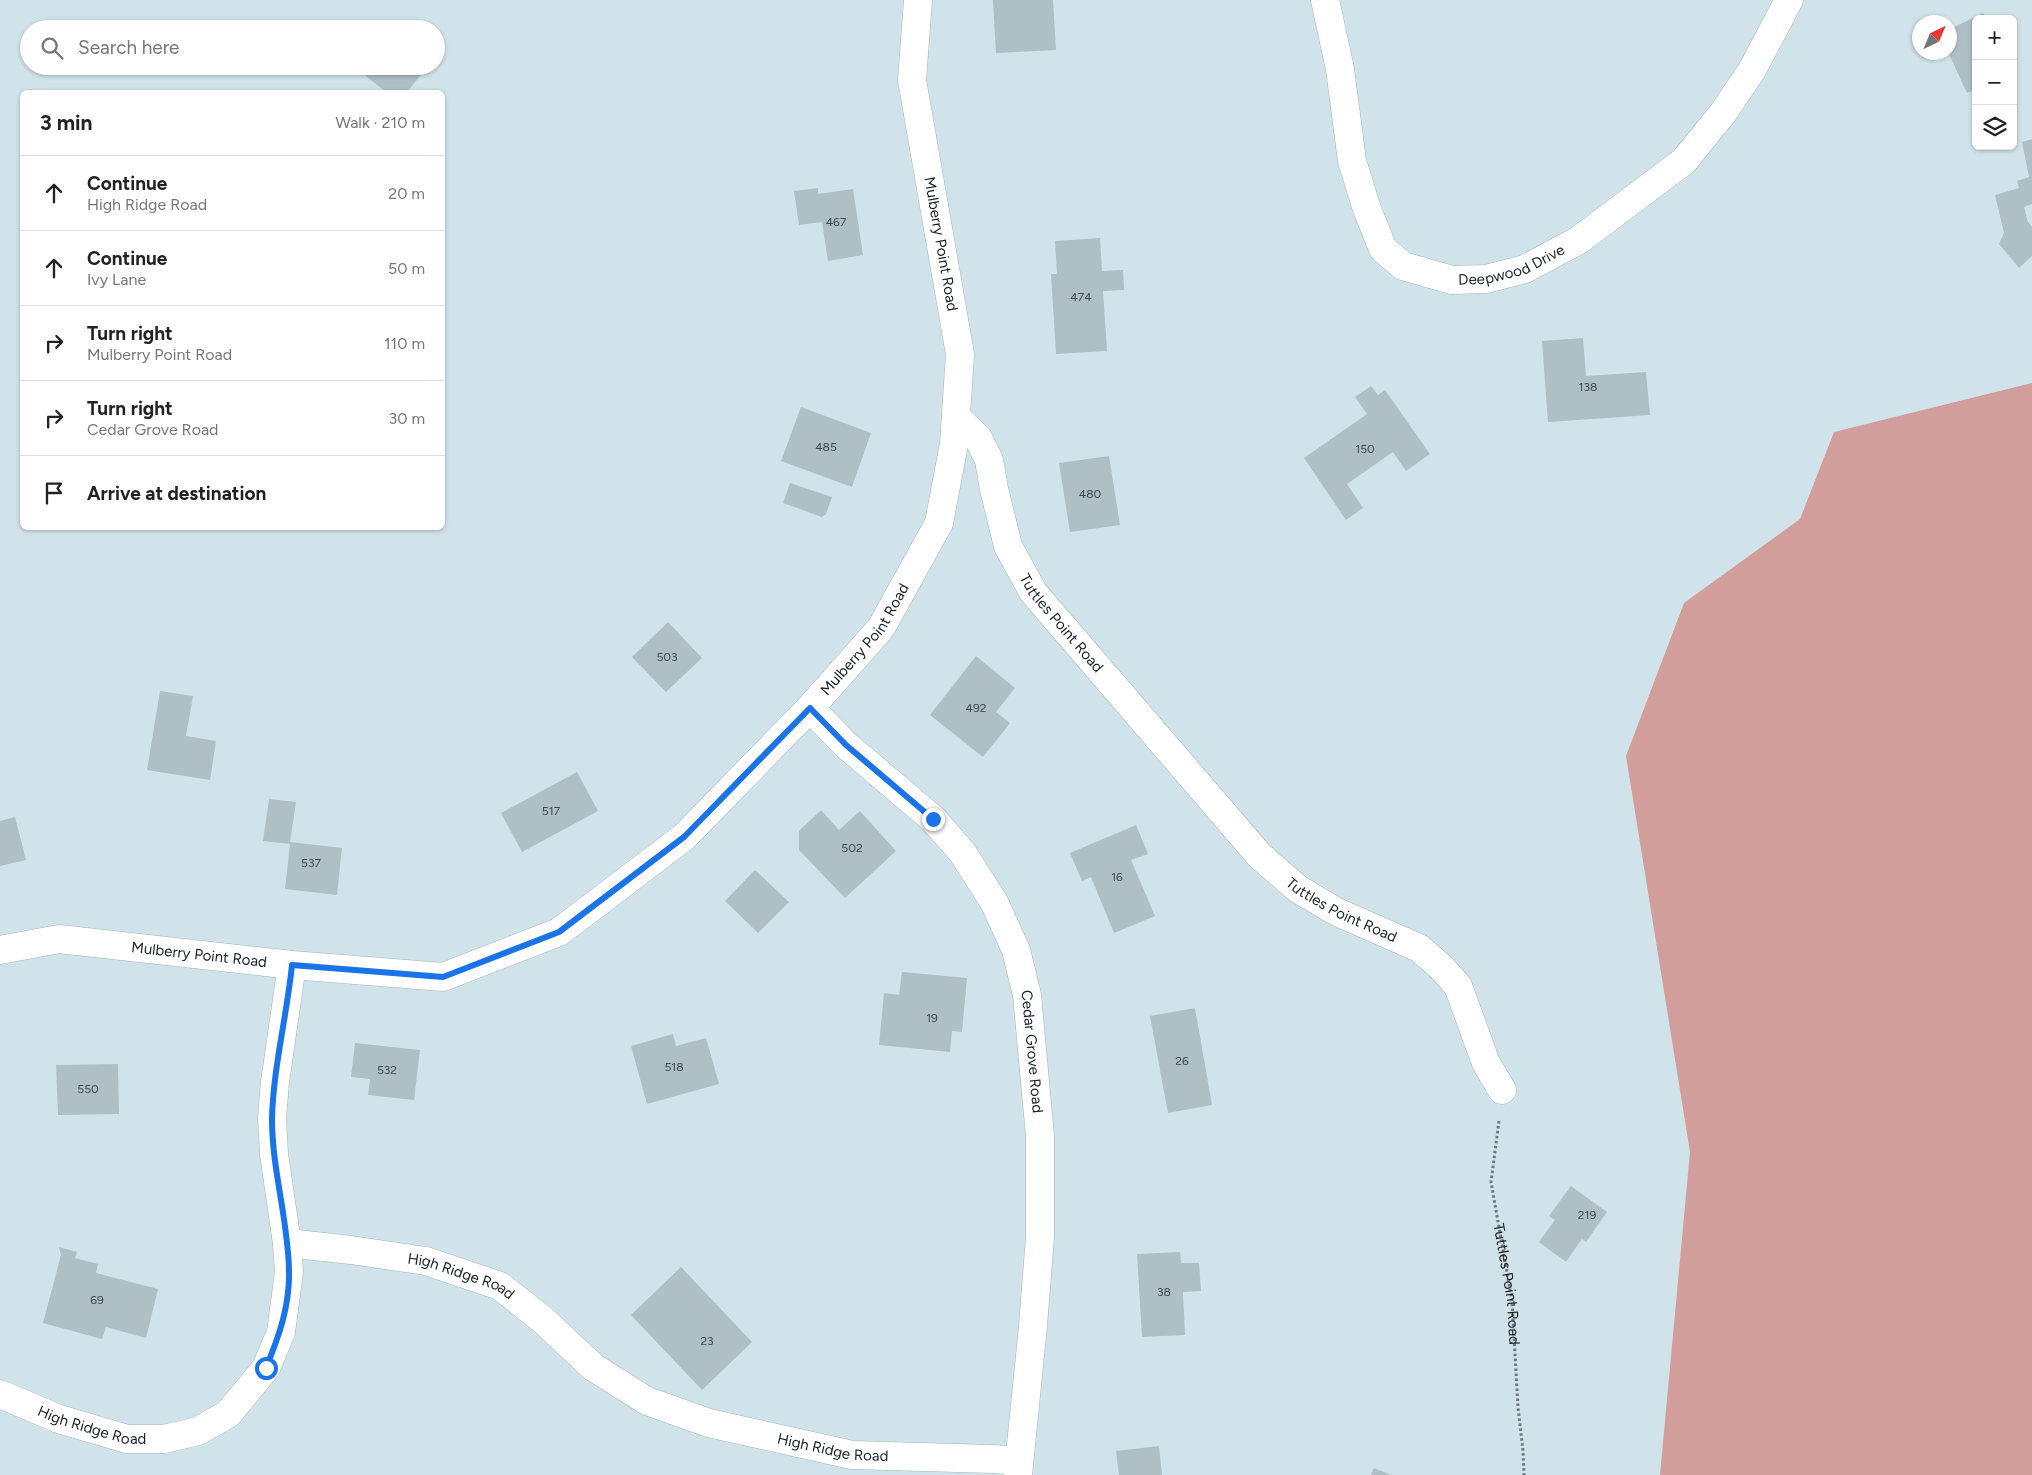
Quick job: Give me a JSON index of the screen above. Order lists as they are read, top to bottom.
{
  "streets": {
    "street": [
      "Mulberry Point Road",
      "Deepwood Drive",
      "Tuttles Point Road",
      "Cedar Grove Road",
      "High Ridge Road"
    ]
  },
  "crossings": [
    ["Mulberry Point Road", "Tuttles Point Road"],
    ["Mulberry Point Road", "Cedar Grove Road"],
    ["Cedar Grove Road", "High Ridge Road"]
  ],
  "house_numbers": [
    "467",
    "474",
    "138",
    "485",
    "150",
    "480",
    "503",
    "492",
    "517",
    "502",
    "537",
    "16",
    "19",
    "26",
    "518",
    "532",
    "550",
    "219",
    "38",
    "69",
    "23"
  ],
  "north": "top right",
  "page": {
    "map_buttons": ["+", "−"],
    "search": "Search here",
    "heading": ["3 min", "Walk · 210 m"],
    "list": [
      ["Continue", "High Ridge Road", "20 m"],
      ["Continue", "Ivy Lane", "50 m"],
      ["Turn right", "Mulberry Point Road", "110 m"],
      ["Turn right", "Cedar Grove Road", "30 m"],
      "Arrive at destination"
    ]
  }
}
